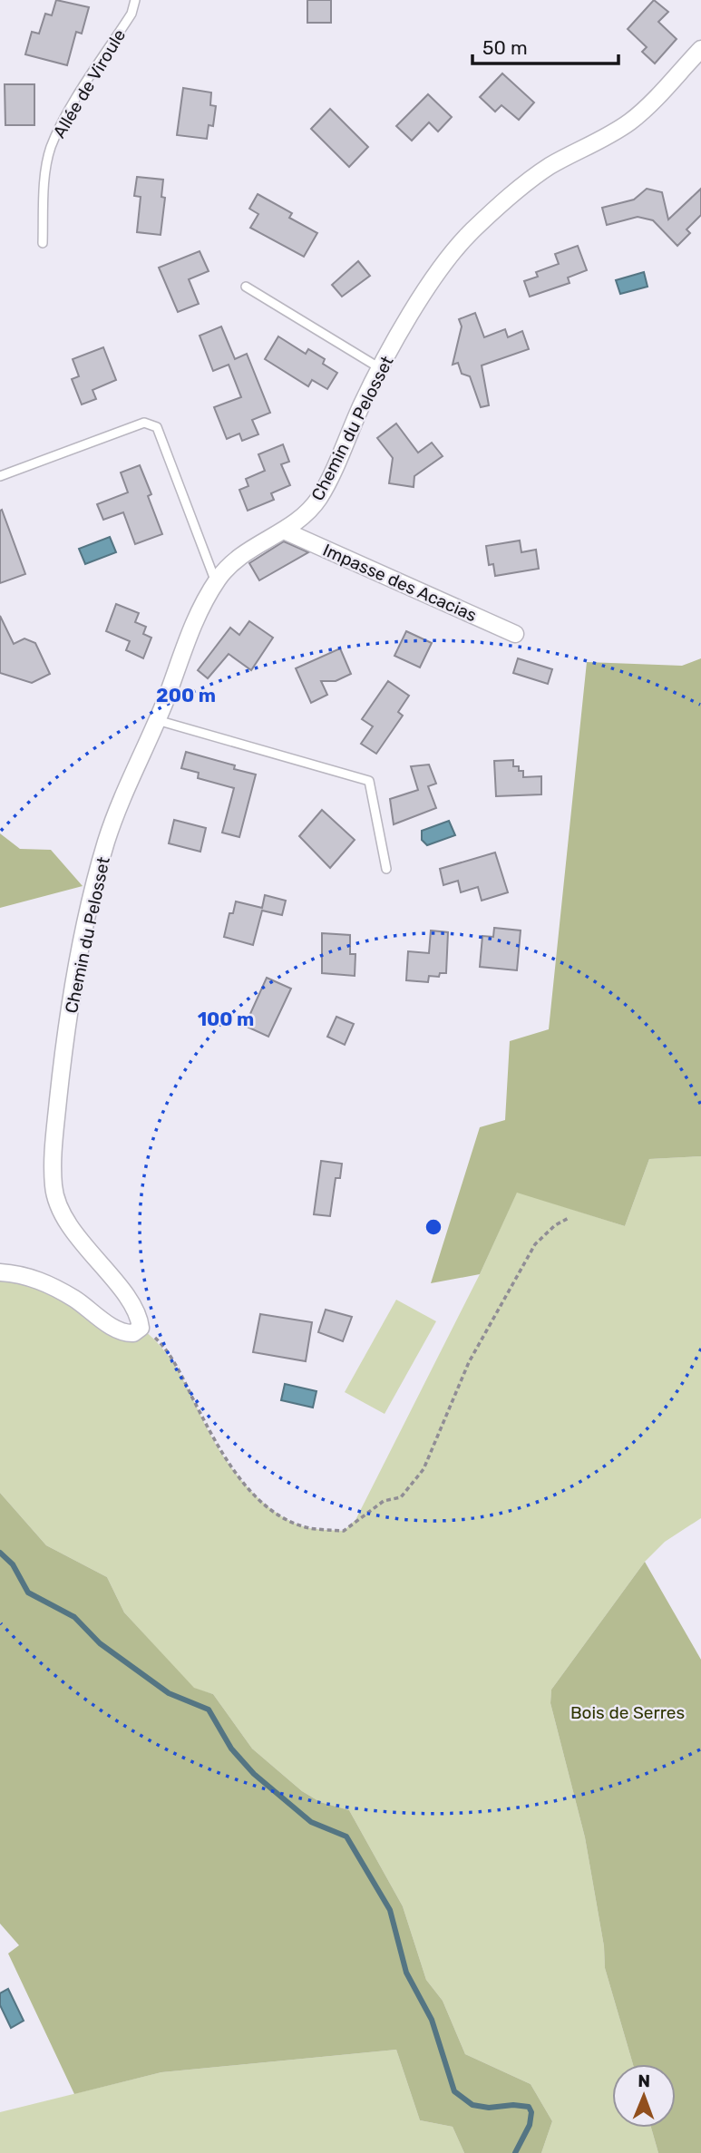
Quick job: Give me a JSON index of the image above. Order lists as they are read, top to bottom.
{
  "streets": {
    "street": ["Chemin du Pelosset", "Impasse des Acacias"],
    "lane": ["Allée de Viroule"]
  },
  "crossings": [
    ["Chemin du Pelosset", "Impasse des Acacias"]
  ],
  "parks": ["Bois de Serres"],
  "scale_bar": "50 m",
  "north": "top",
  "rings": ["200 m", "100 m"]
}
